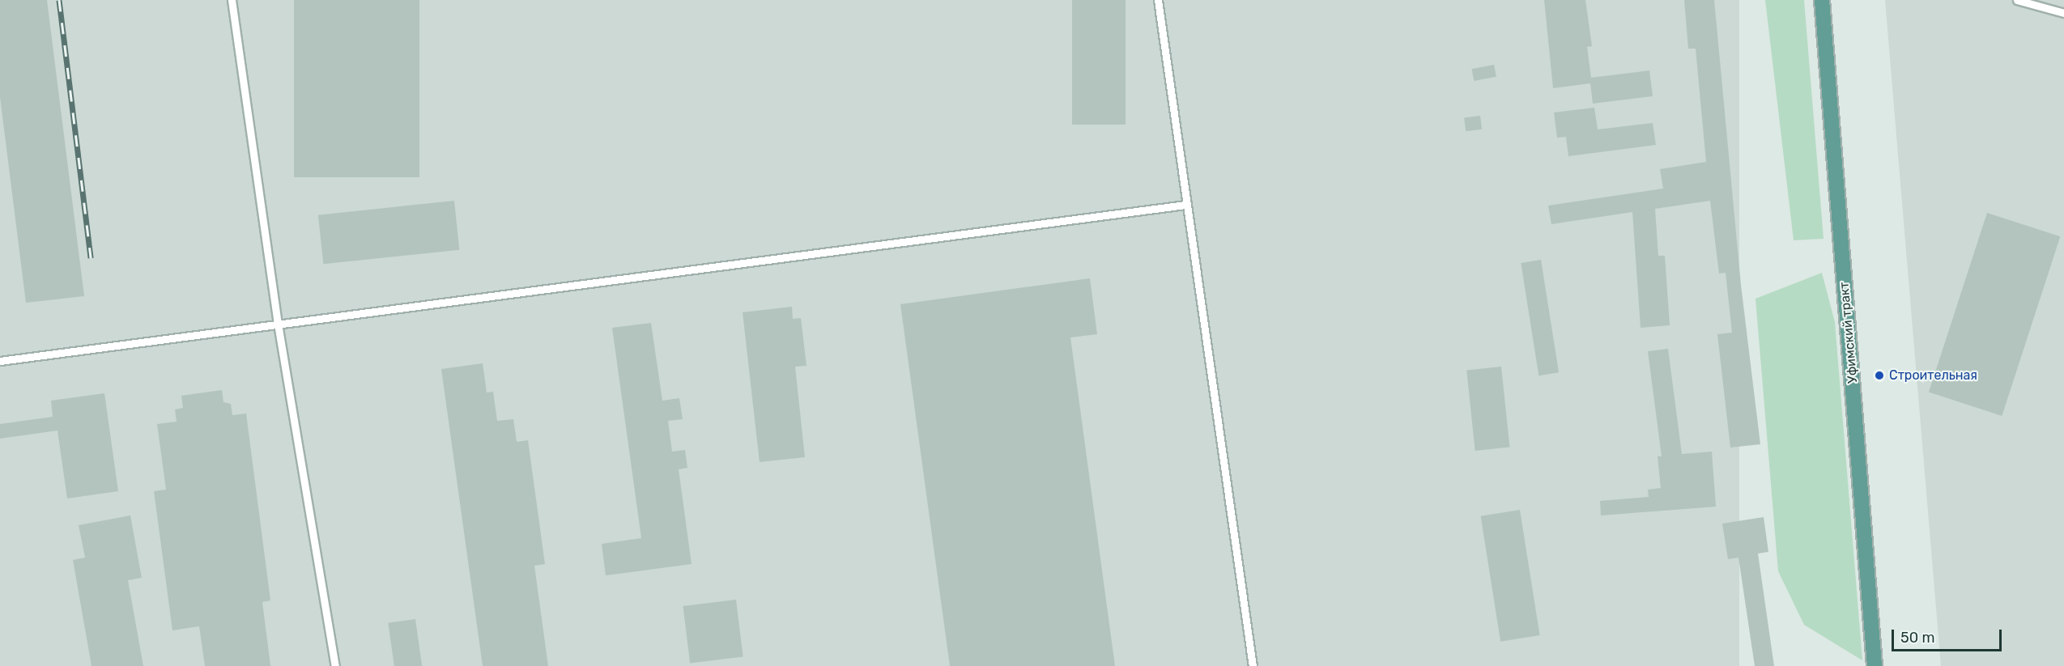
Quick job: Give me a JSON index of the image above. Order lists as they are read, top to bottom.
{
  "streets": {
    "main road": ["Уфимский тракт"]
  },
  "places": ["Строительная"],
  "scale_bar": "50 m"
}
